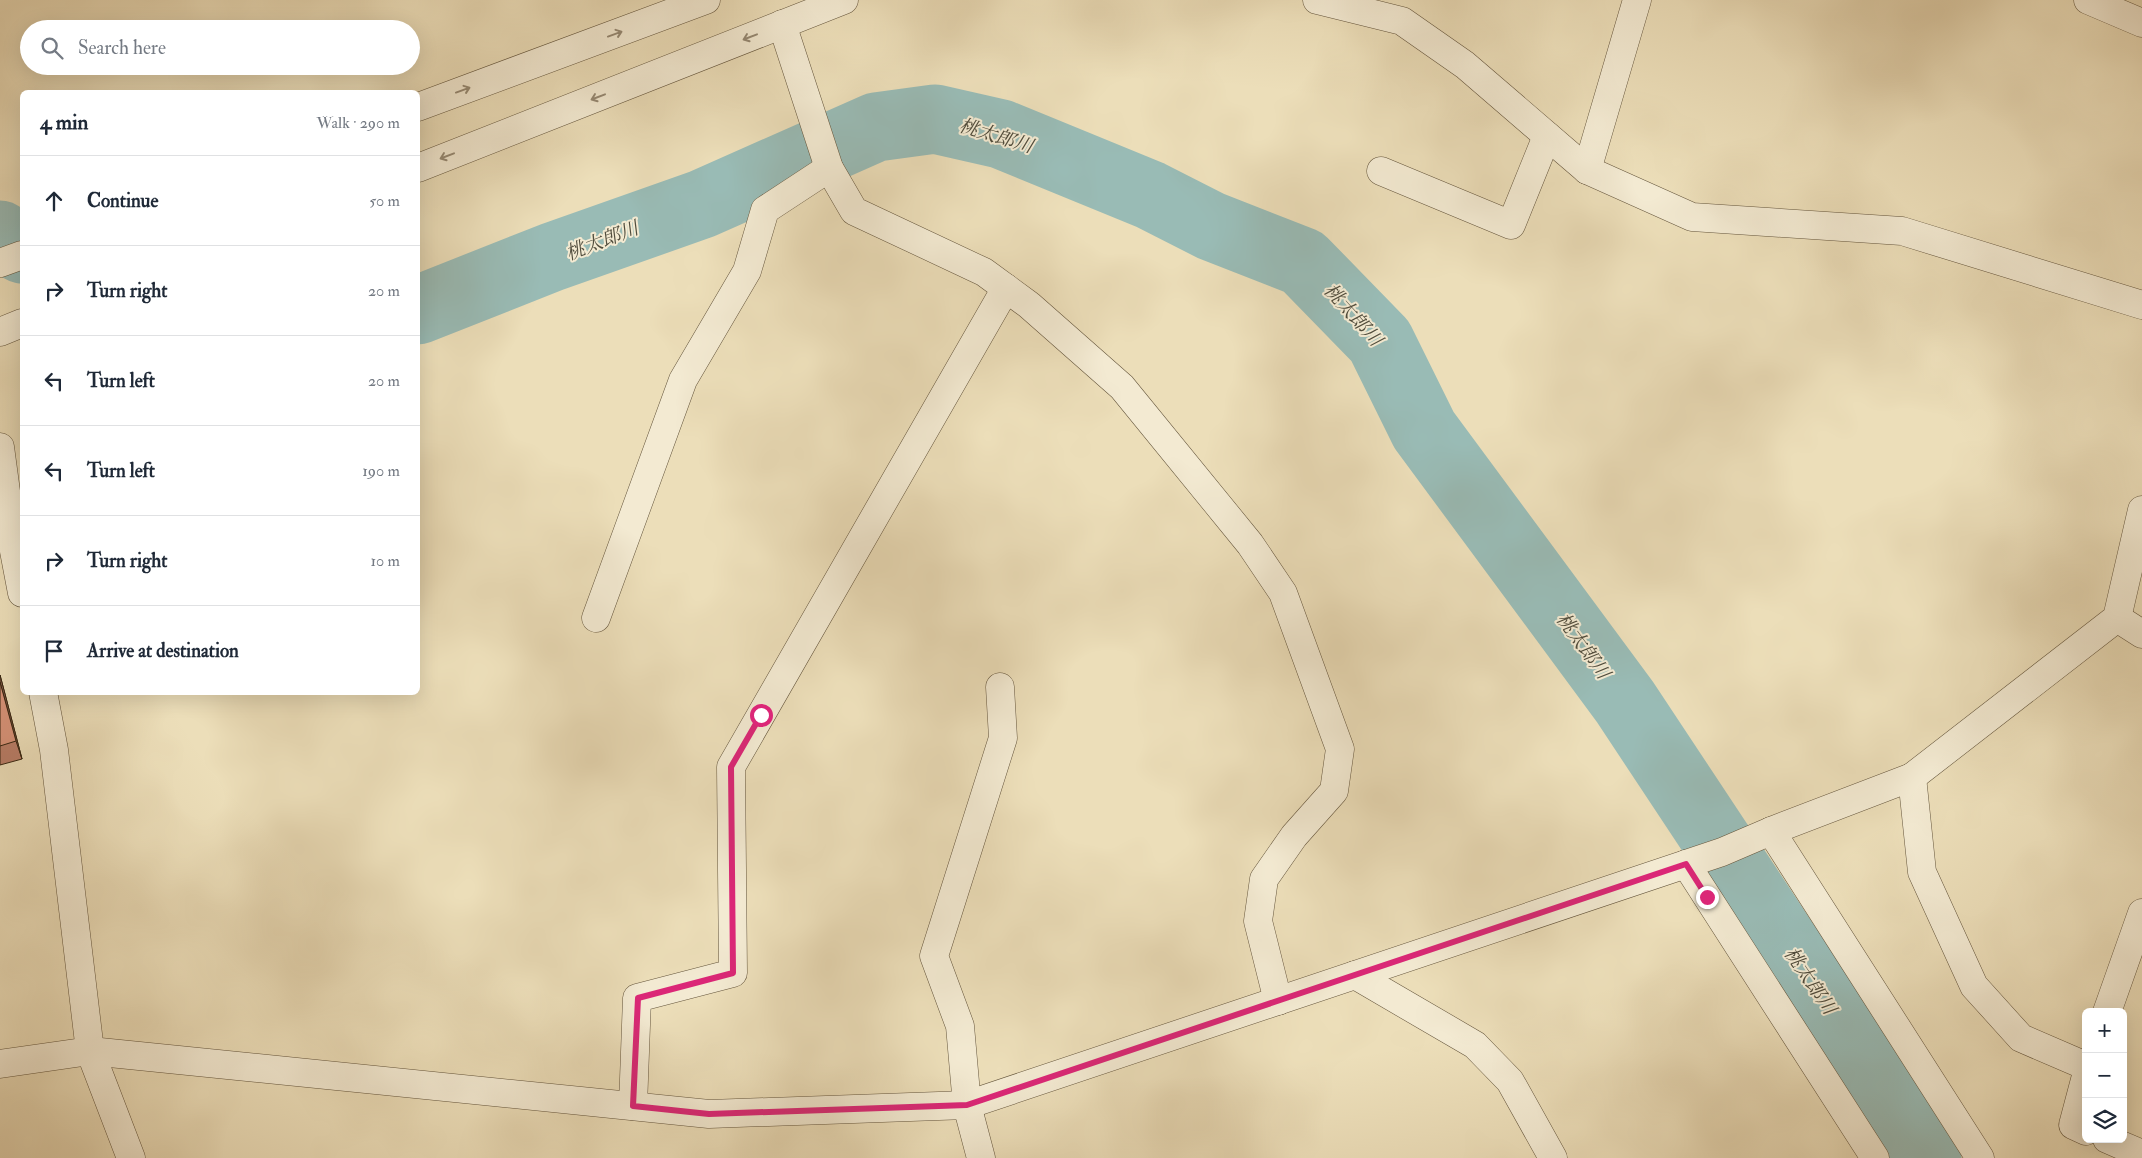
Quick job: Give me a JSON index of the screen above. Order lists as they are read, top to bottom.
{
  "water": ["桃太郎川"],
  "page": {
    "search": "Search here",
    "heading": ["4 min", "Walk · 290 m"],
    "list": [
      ["Continue", "50 m"],
      ["Turn right", "20 m"],
      ["Turn left", "20 m"],
      ["Turn left", "190 m"],
      ["Turn right", "10 m"],
      "Arrive at destination"
    ],
    "map_buttons": ["+", "−"]
  }
}
